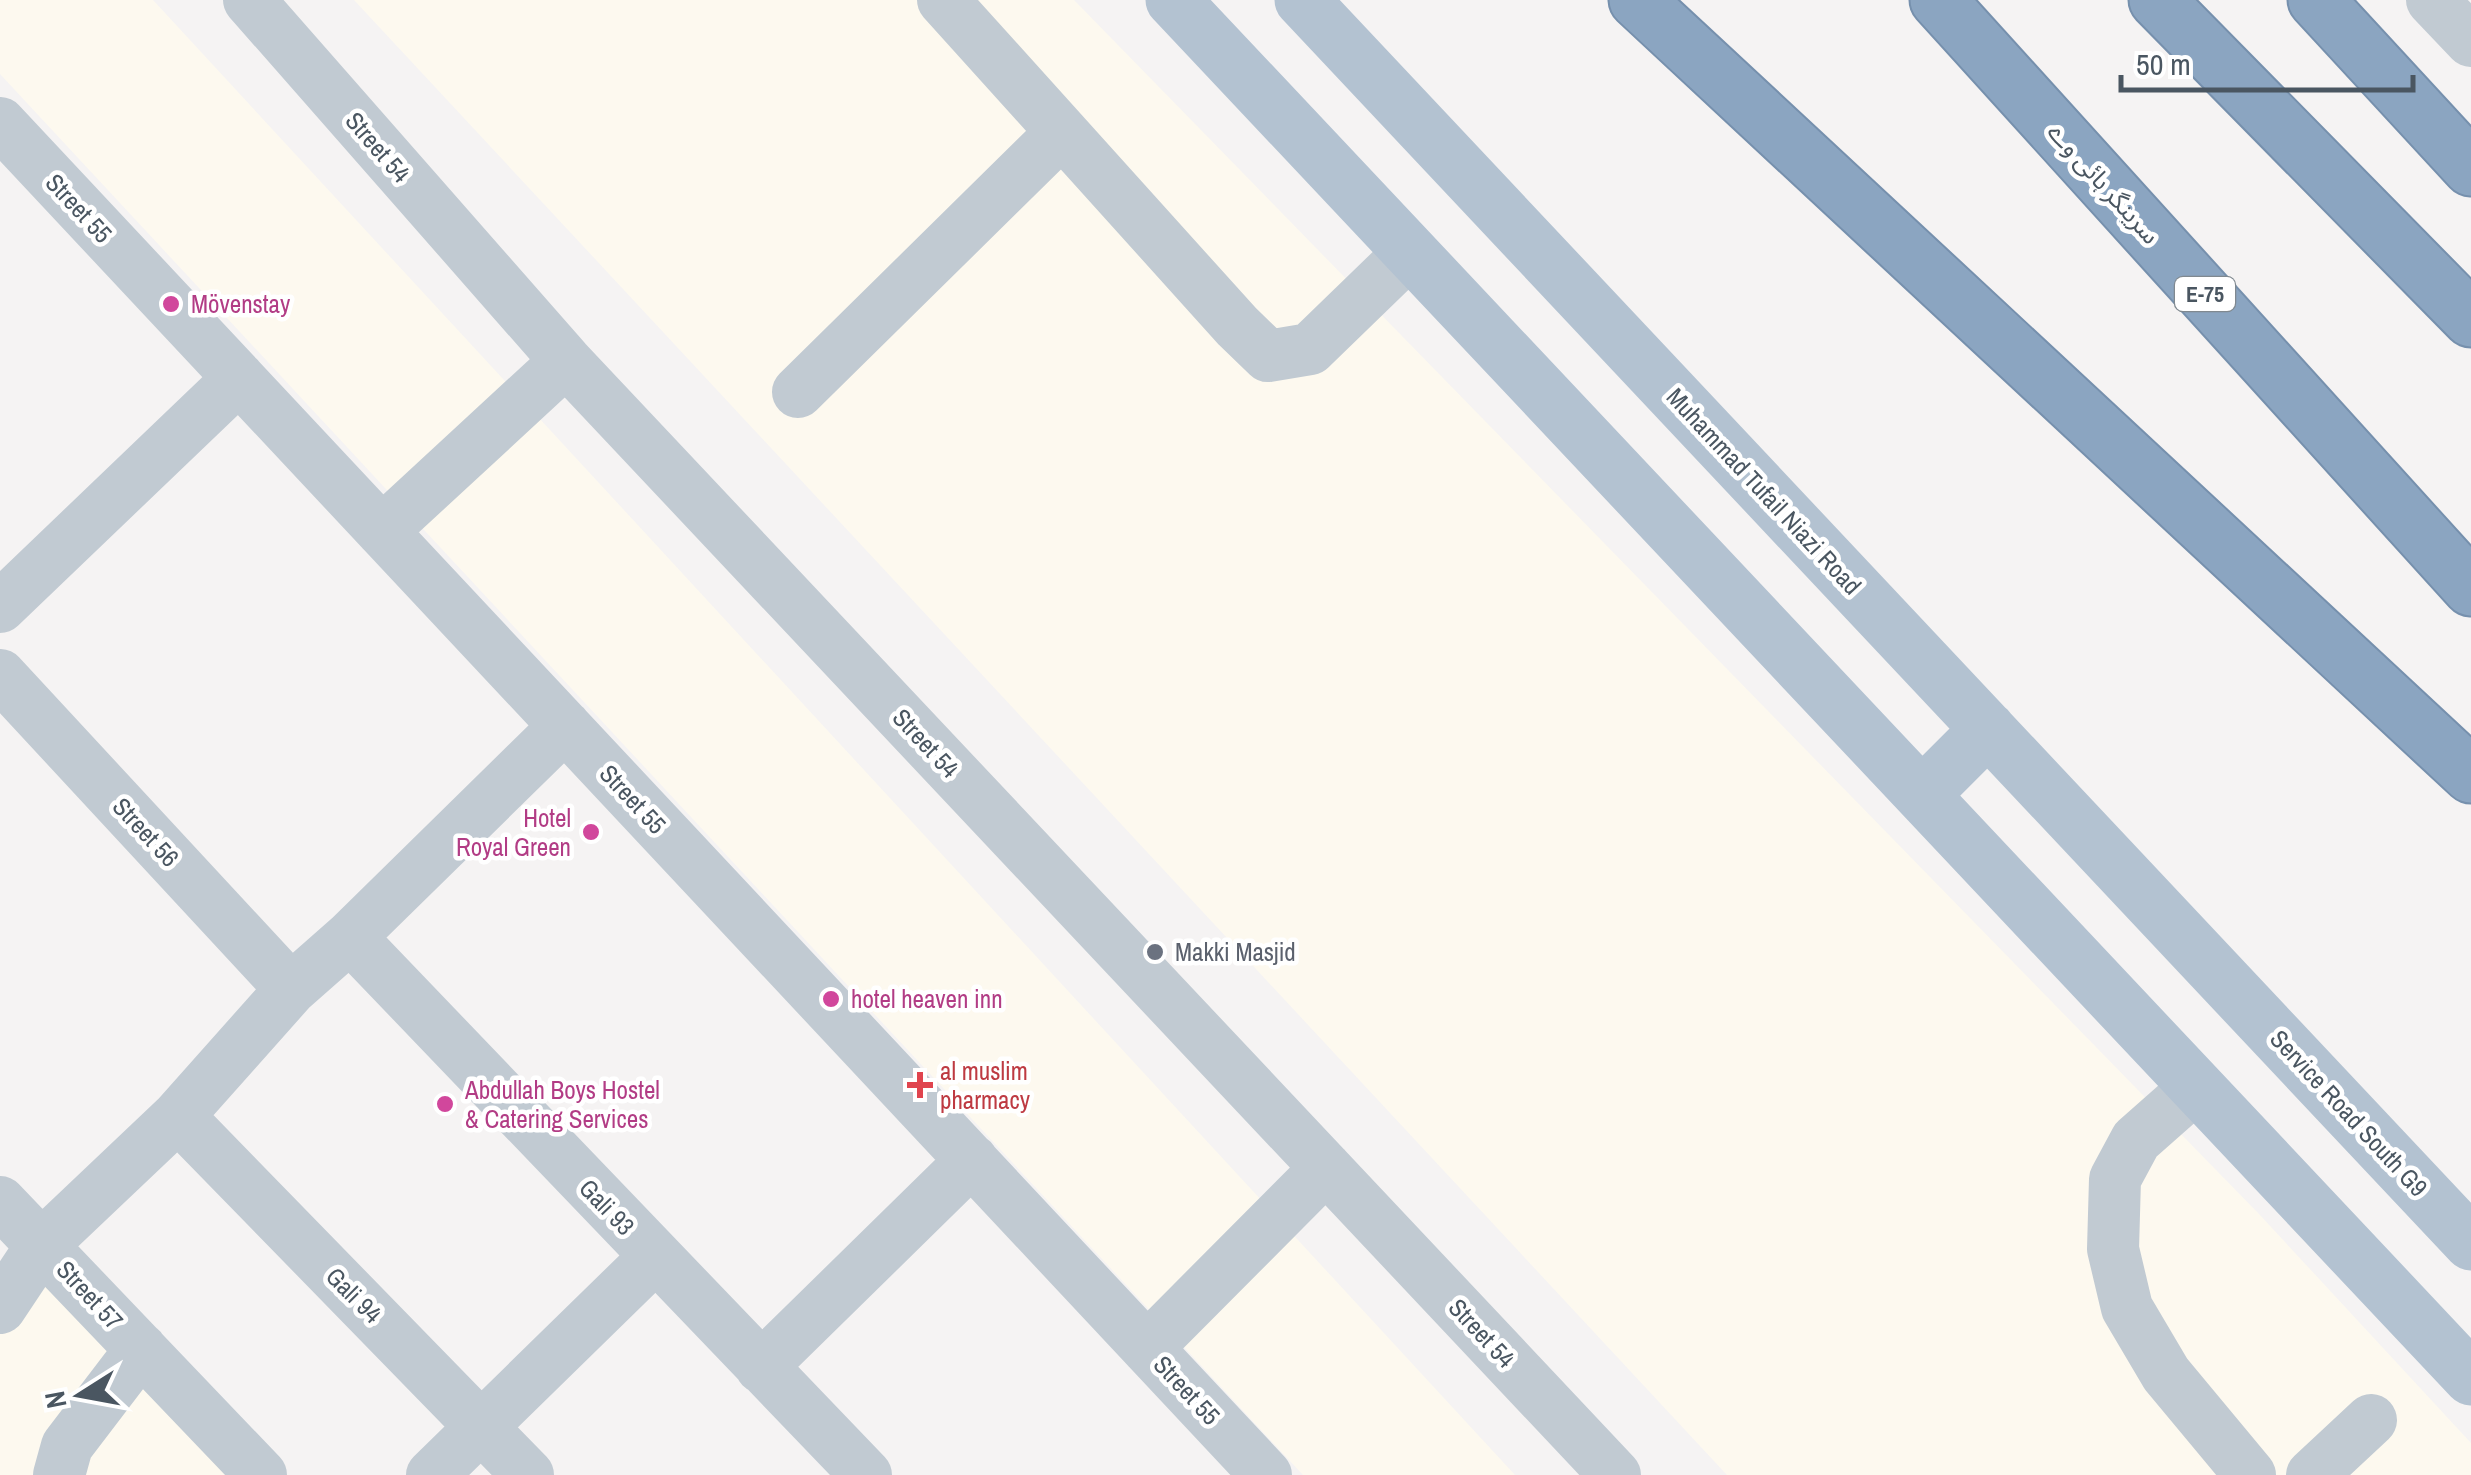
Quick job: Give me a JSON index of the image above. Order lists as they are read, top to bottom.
{
  "streets": {
    "highway": ["سرینگر ہائی وے", "E-75"],
    "main road": ["Muhammad Tufail Niazi Road", "Service Road South G9"],
    "street": [
      "Street 54",
      "Street 55",
      "Street 56",
      "Gali 93",
      "Street 57",
      "Gali 94"
    ]
  },
  "crossings": [
    ["Muhammad Tufail Niazi Road", "Service Road South G9"]
  ],
  "places": {
    "other": [
      "Mövenstay",
      "Hotel Royal Green",
      "Makki Masjid",
      "hotel heaven inn",
      "Abdullah Boys Hostel & Catering Services"
    ],
    "health": ["al muslim pharmacy"]
  },
  "scale_bar": "50 m",
  "north": "left"
}
